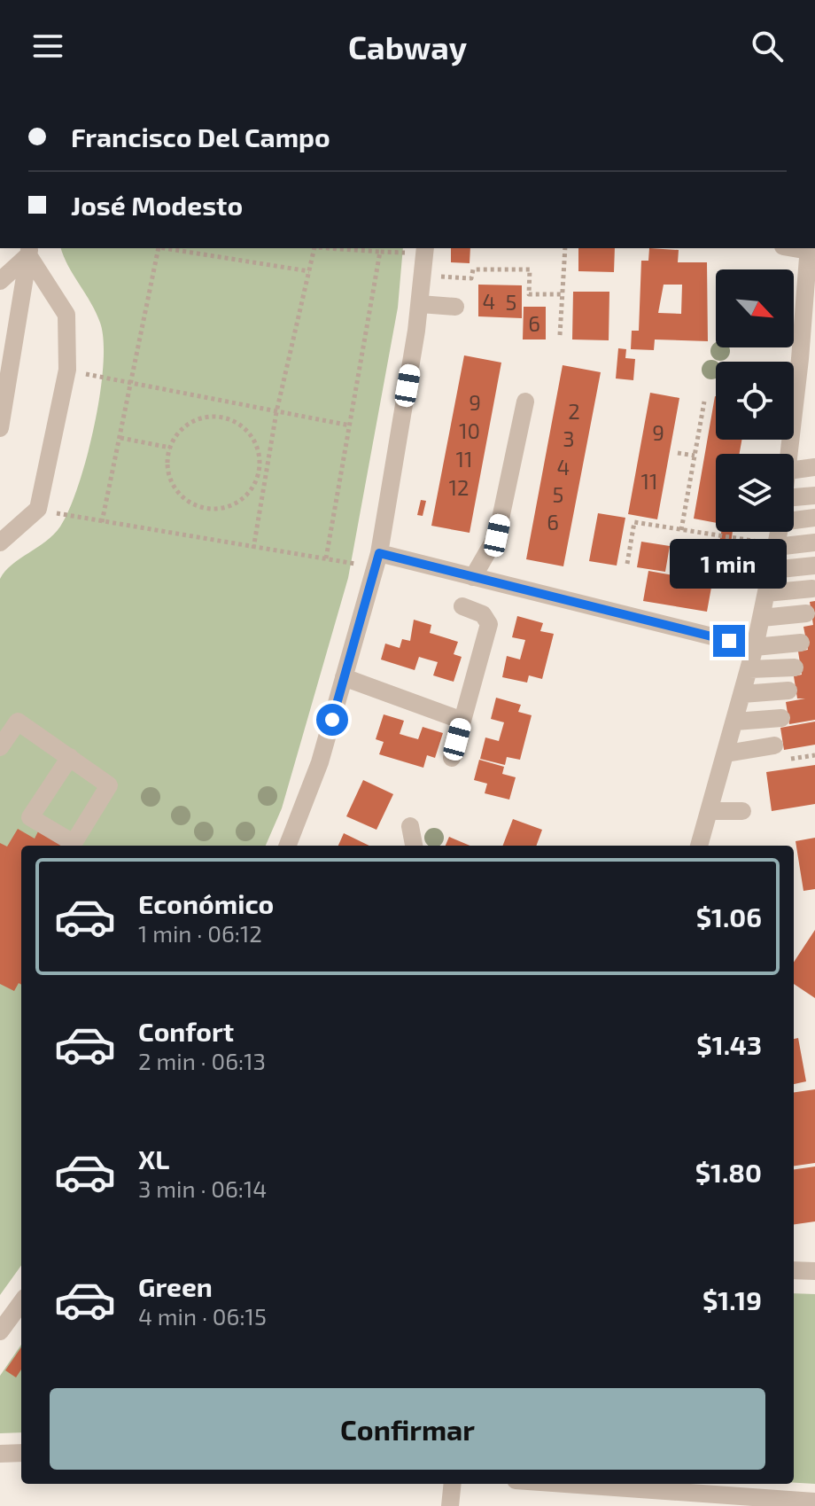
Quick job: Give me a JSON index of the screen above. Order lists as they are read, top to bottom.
{
  "house_numbers": [
    "4",
    "5",
    "6",
    "9",
    "2",
    "10",
    "9",
    "3",
    "11",
    "4",
    "11",
    "12",
    "5",
    "6"
  ],
  "north": "bottom right",
  "page": {
    "header": "Cabway",
    "banner": ["Francisco Del Campo", "José Modesto"],
    "bubble": "1 min",
    "list": [
      {
        "name": "Económico",
        "note": "1 min · 06:12",
        "value": "$1.06"
      },
      {
        "name": "Confort",
        "note": "2 min · 06:13",
        "value": "$1.43"
      },
      {
        "name": "XL",
        "note": "3 min · 06:14",
        "value": "$1.80"
      },
      {
        "name": "Green",
        "note": "4 min · 06:15",
        "value": "$1.19"
      }
    ],
    "buttons": "Confirmar"
  }
}
